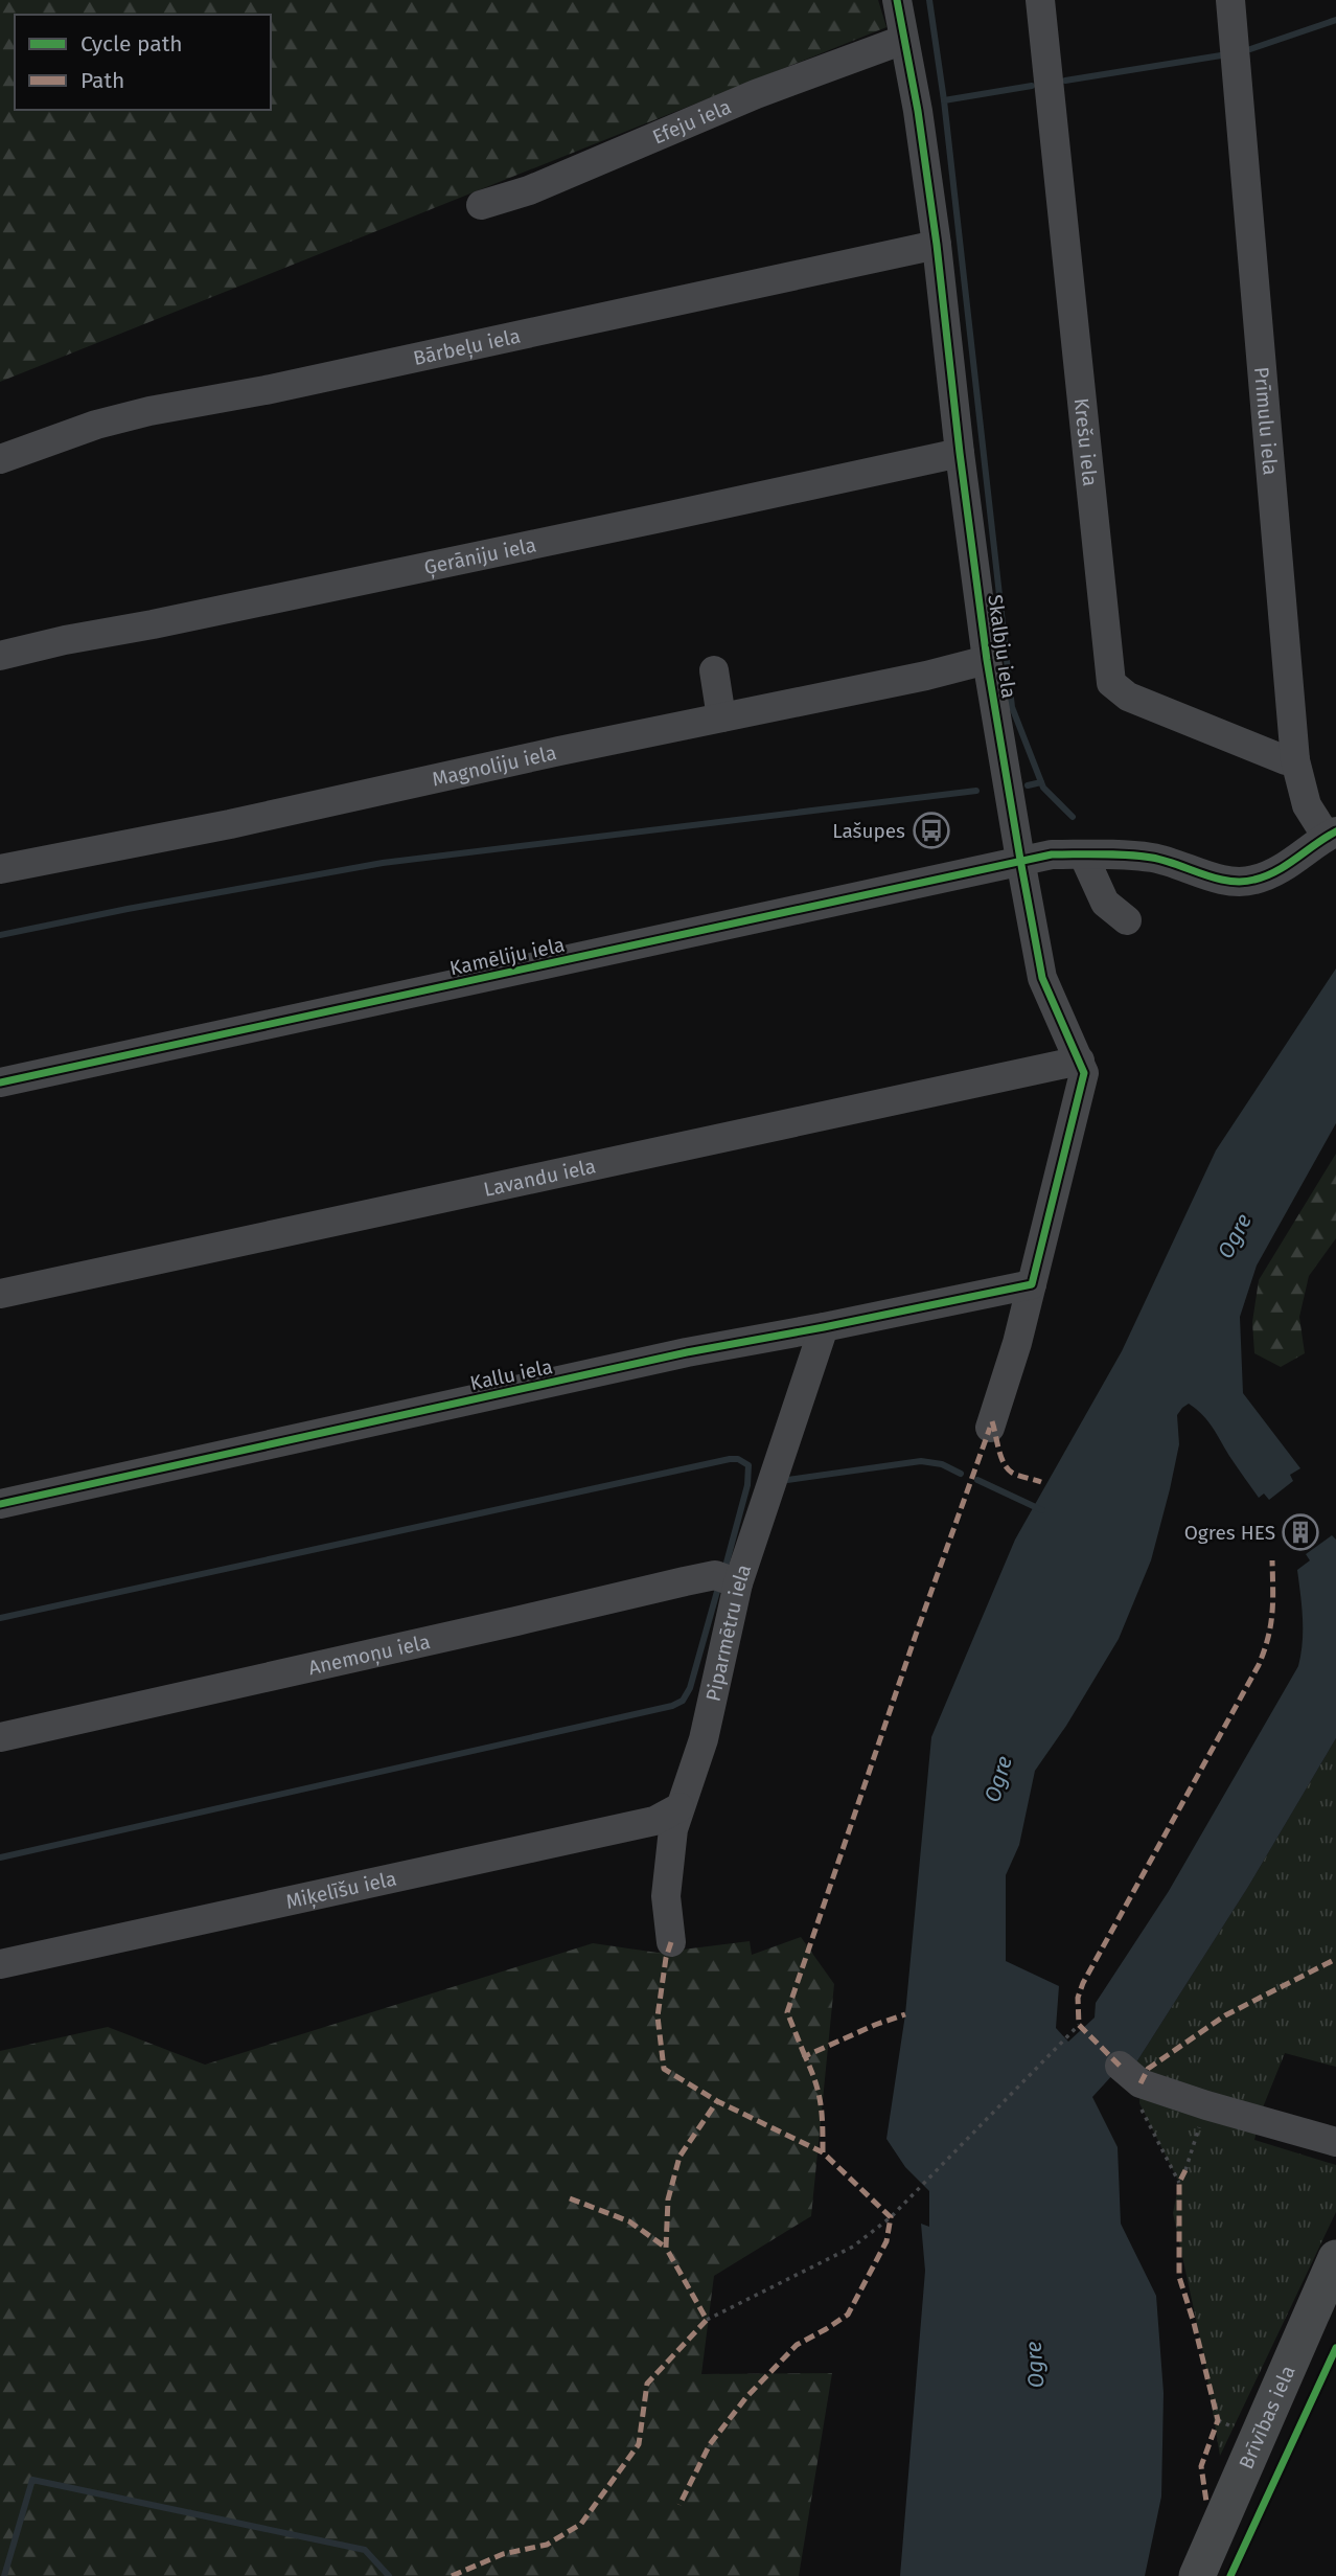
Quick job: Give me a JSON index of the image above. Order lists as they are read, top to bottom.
{
  "streets": {
    "main road": ["Brīvības iela"],
    "street": [
      "Efeju iela",
      "Bārbeļu iela",
      "Prīmulu iela",
      "Krešu iela",
      "Ģerāniju iela",
      "Skalbju iela",
      "Magnoliju iela",
      "Kamēliju iela",
      "Lavandu iela",
      "Kallu iela",
      "Piparmētru iela",
      "Anemoņu iela",
      "Miķelīšu iela"
    ]
  },
  "crossings": [
    ["Efeju iela", "Skalbju iela"],
    ["Bārbeļu iela", "Skalbju iela"],
    ["Prīmulu iela", "Krešu iela"],
    ["Prīmulu iela", "Kamēliju iela"],
    ["Ģerāniju iela", "Skalbju iela"],
    ["Skalbju iela", "Magnoliju iela"],
    ["Skalbju iela", "Kamēliju iela"],
    ["Skalbju iela", "Lavandu iela"],
    ["Skalbju iela", "Kallu iela"],
    ["Kallu iela", "Piparmētru iela"],
    ["Piparmētru iela", "Anemoņu iela"],
    ["Piparmētru iela", "Miķelīšu iela"]
  ],
  "water": ["Ogre"],
  "places": {
    "bus stop": ["Lašupes"],
    "building": ["Ogres HES"]
  },
  "legend": ["Cycle path", "Path"]
}
